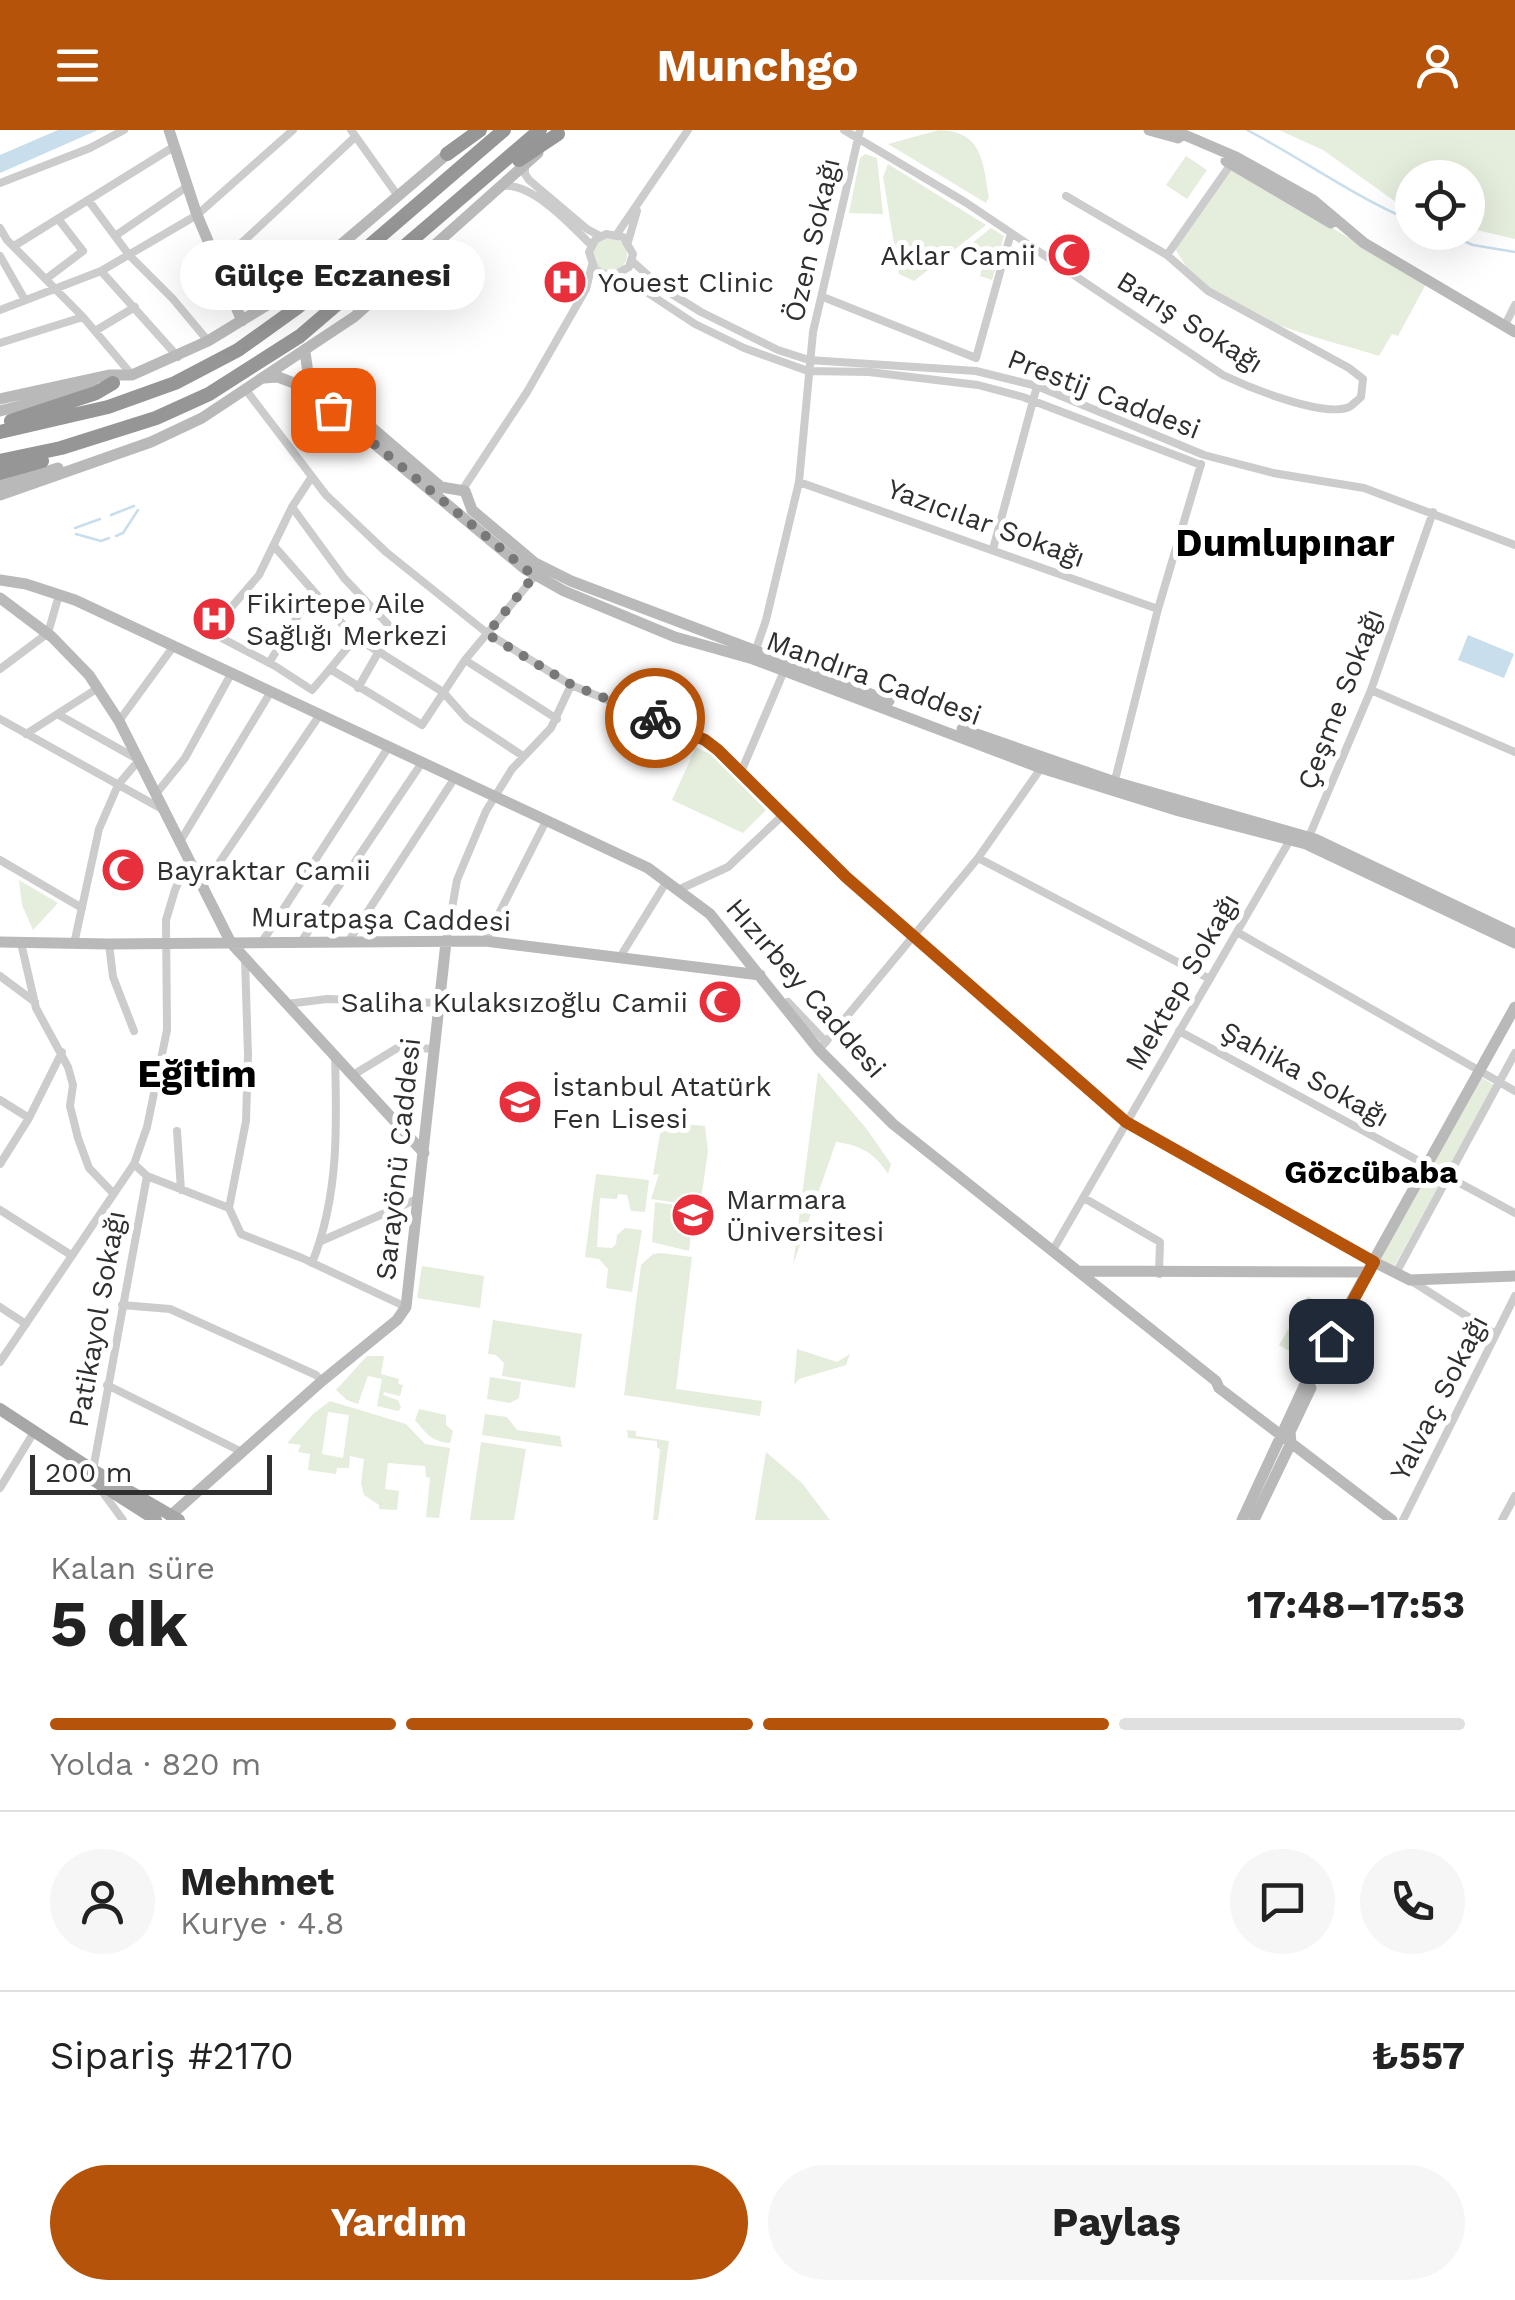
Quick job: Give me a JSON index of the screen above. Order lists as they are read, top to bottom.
{
  "streets": {
    "street": [
      "Özen Sokağı",
      "Barış Sokağı",
      "Prestij Caddesi",
      "Yazıcılar Sokağı",
      "Mandıra Caddesi",
      "Çeşme Sokağı",
      "Muratpaşa Caddesi",
      "Mektep Sokağı",
      "Hızırbey Caddesi",
      "Şahika Sokağı",
      "Sarayönü Caddesi",
      "Patikayol Sokağı",
      "Yalvaç Sokağı"
    ]
  },
  "crossings": [
    ["Özen Sokağı", "Barış Sokağı"],
    ["Özen Sokağı", "Prestij Caddesi"],
    ["Özen Sokağı", "Yazıcılar Sokağı"],
    ["Özen Sokağı", "Mandıra Caddesi"],
    ["Prestij Caddesi", "Çeşme Sokağı"],
    ["Mandıra Caddesi", "Çeşme Sokağı"],
    ["Mandıra Caddesi", "Mektep Sokağı"],
    ["Muratpaşa Caddesi", "Hızırbey Caddesi"],
    ["Muratpaşa Caddesi", "Sarayönü Caddesi"],
    ["Muratpaşa Caddesi", "Patikayol Sokağı"],
    ["Mektep Sokağı", "Hızırbey Caddesi"],
    ["Mektep Sokağı", "Şahika Sokağı"]
  ],
  "districts": ["Dumlupınar", "Eğitim", "Gözcübaba"],
  "places": {
    "mosque": ["Aklar Camii", "Bayraktar Camii", "Saliha Kulaksızoğlu Camii"],
    "hospital": ["Youest Clinic", "Fikirtepe Aile Sağlığı Merkezi"],
    "other": ["Gülçe Eczanesi"],
    "school or university": ["İstanbul Atatürk Fen Lisesi", "Marmara Üniversitesi"]
  },
  "scale_bar": "200 m",
  "page": {
    "header": "Munchgo",
    "bubble": "Gülçe Eczanesi",
    "scale": "200 m",
    "heading": ["5 dk", "Kalan süre", "17:48–17:53"],
    "panel": [
      "Mehmet",
      "Kurye · 4.8",
      "Sipariş #2170",
      "₺557"
    ],
    "bar": "Yolda · 820 m",
    "buttons": ["Yardım", "Paylaş"]
  }
}
